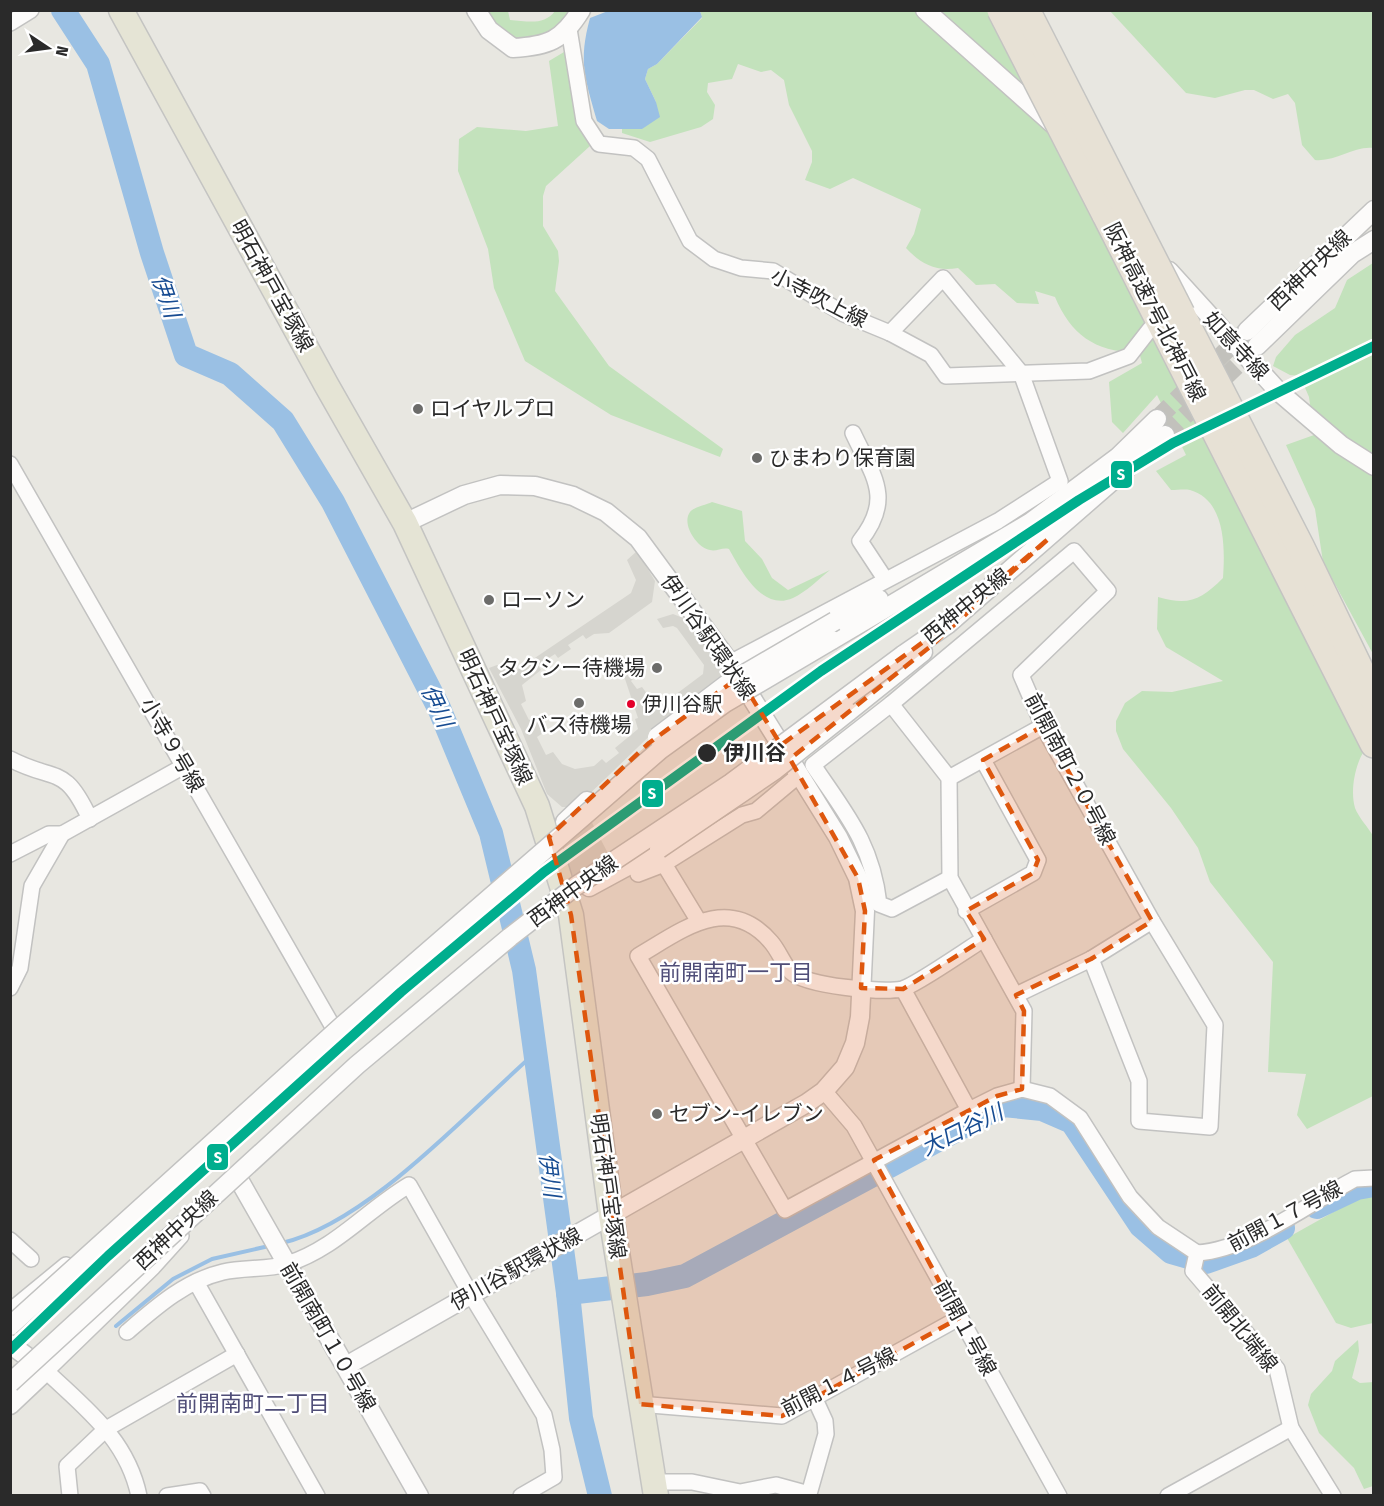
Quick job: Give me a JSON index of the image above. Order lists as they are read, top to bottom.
{
  "streets": {
    "highway": ["阪神高速7号北神戸線"],
    "main road": ["明石神戸宝塚線"],
    "street": [
      "西神中央線",
      "小寺吹上線",
      "如意寺線",
      "伊川谷駅環状線",
      "小寺９号線",
      "前開南町２０号線",
      "前開１７号線",
      "前開１号線",
      "前開北端線",
      "前開南町１０号線",
      "前開１４号線"
    ]
  },
  "crossings": [
    ["西神中央線", "明石神戸宝塚線"],
    ["西神中央線", "前開南町１０号線"],
    ["明石神戸宝塚線", "伊川谷駅環状線"],
    ["明石神戸宝塚線", "前開１４号線"],
    ["阪神高速7号北神戸線", "如意寺線"],
    ["伊川谷駅環状線", "前開１号線"],
    ["伊川谷駅環状線", "前開南町１０号線"],
    ["前開１７号線", "前開北端線"],
    ["前開１号線", "前開１４号線"]
  ],
  "districts": ["前開南町一丁目", "前開南町二丁目"],
  "water": ["伊川", "大口谷川"],
  "places": [
    "ロイヤルプロ",
    "ひまわり保育園",
    "ローソン",
    "タクシー待機場",
    "バス待機場",
    "伊川谷駅",
    "伊川谷",
    "セブン-イレブン"
  ],
  "lines": ["transit line S"],
  "north": "right"
}
